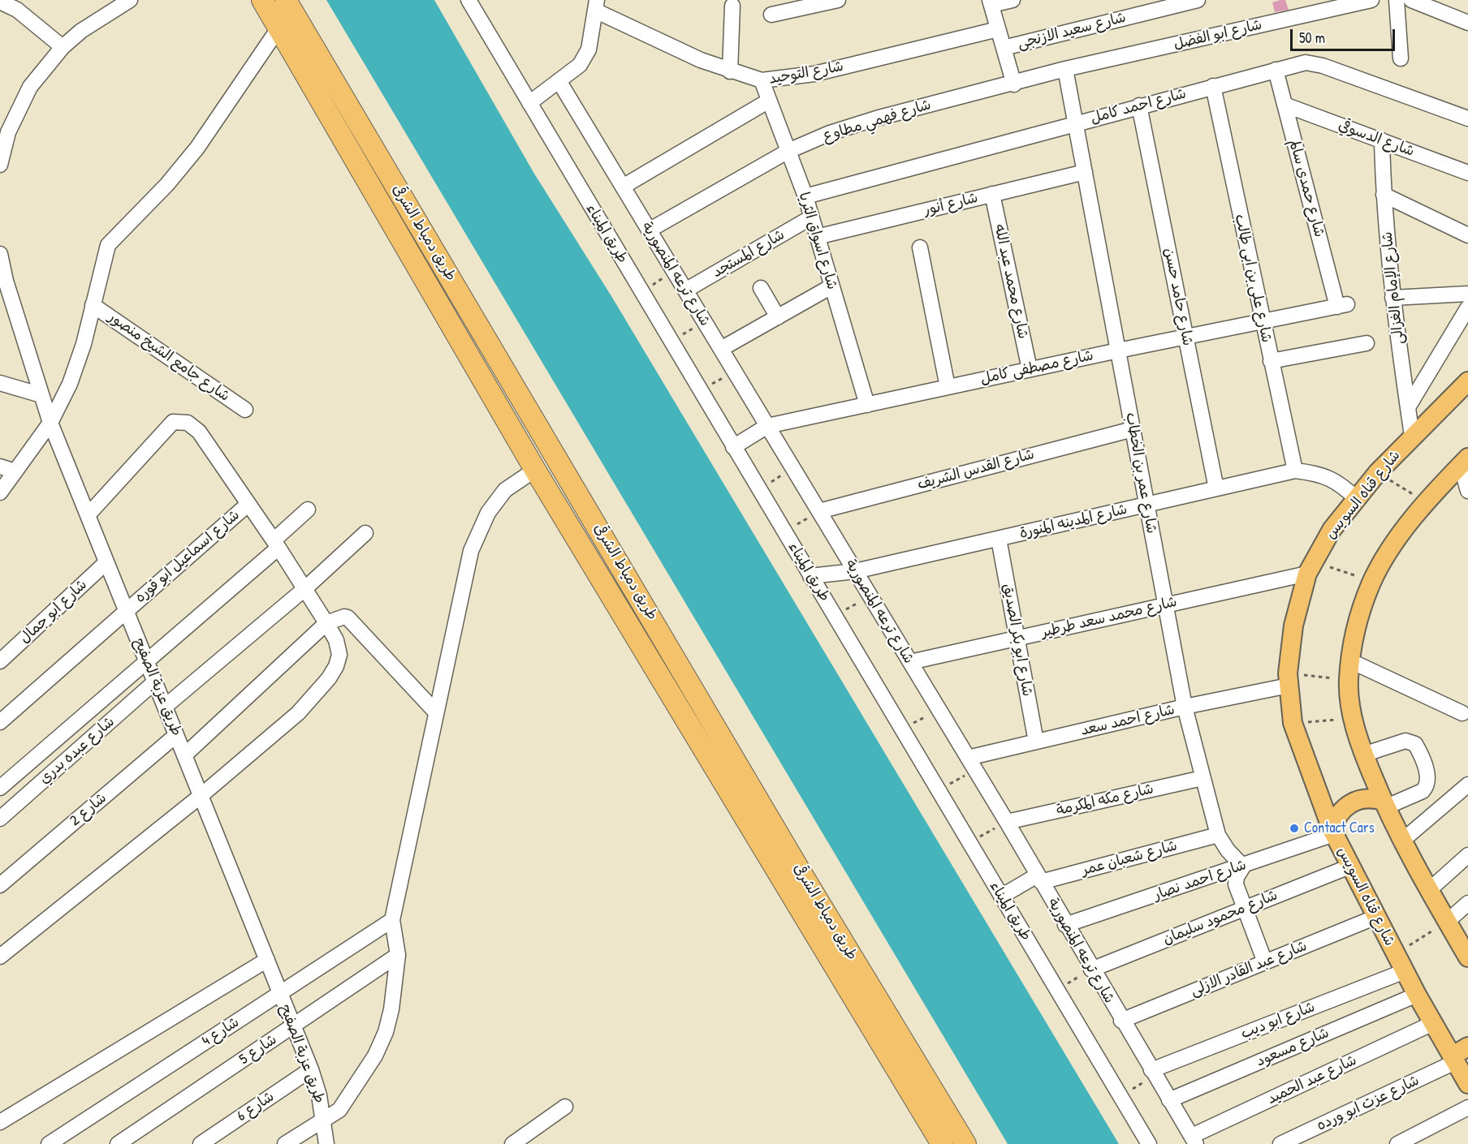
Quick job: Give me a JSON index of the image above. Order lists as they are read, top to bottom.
{
  "streets": {
    "highway": ["طريق دمياط الشرقى"],
    "main road": ["شارع قناه السويس"],
    "street": [
      "شارع سعيد الازنجى",
      "شارع ابو الفضل",
      "شارع التوحيد",
      "شارع احمد كامل",
      "شارع فهمي مطاوع",
      "شارع الدسوقي",
      "شارع حمدى سالم",
      "شارع أنور",
      "طريق الميناء",
      "شارع اسواق الثريا",
      "شارع المستجد",
      "شارع ترعه المنصورية",
      "شارع على بن ابى طالب",
      "شارع محمد عبد الله",
      "شارع الإمام الغزالى",
      "شارع حامد حسن",
      "شارع جامع الشيخ منصور",
      "شارع مصطفى كامل",
      "شارع القدس الشريف",
      "شارع عمر بن الخطاب",
      "شارع المدينه المنورة",
      "شارع اسماعيل ابو قوره",
      "شارع ابو جمال",
      "شارع محمد سعد طرطير",
      "شارع ابو بكر الصديق",
      "طريق عزبة الصفيح",
      "شارع احمد سعد",
      "شارع عبده بدري",
      "شارع مكه المكرمة",
      "شارع 2",
      "شارع شعبان عمر",
      "شارع احمد نصار",
      "شارع محمود سليمان",
      "شارع عبد القادر الازلى",
      "شارع ابو ديب",
      "شارع 4",
      "شارع مسعود",
      "شارع 5",
      "شارع عبد الحميد",
      "شارع عزت ابو ورده",
      "شارع 6"
    ]
  },
  "crossings": [
    ["شارع ابو الفضل", "شارع فهمي مطاوع"],
    ["شارع ابو الفضل", "شارع عمر بن الخطاب"],
    ["شارع التوحيد", "شارع اسواق الثريا"],
    ["شارع احمد كامل", "شارع حمدى سالم"],
    ["شارع احمد كامل", "شارع اسواق الثريا"],
    ["شارع احمد كامل", "شارع على بن ابى طالب"],
    ["شارع احمد كامل", "شارع حامد حسن"],
    ["شارع احمد كامل", "شارع عمر بن الخطاب"],
    ["شارع فهمي مطاوع", "شارع اسواق الثريا"],
    ["شارع فهمي مطاوع", "شارع ترعه المنصورية"],
    ["شارع فهمي مطاوع", "شارع عمر بن الخطاب"],
    ["شارع الدسوقي", "شارع حمدى سالم"],
    ["شارع الدسوقي", "شارع الإمام الغزالى"],
    ["شارع حمدى سالم", "شارع مصطفى كامل"],
    ["شارع أنور", "شارع اسواق الثريا"],
    ["شارع أنور", "شارع محمد عبد الله"],
    ["شارع أنور", "شارع عمر بن الخطاب"],
    ["طريق الميناء", "شارع مصطفى كامل"],
    ["طريق الميناء", "شارع المدينه المنورة"],
    ["طريق الميناء", "شارع شعبان عمر"],
    ["شارع اسواق الثريا", "شارع المستجد"],
    ["شارع اسواق الثريا", "شارع مصطفى كامل"],
    ["شارع المستجد", "شارع ترعه المنصورية"],
    ["شارع ترعه المنصورية", "شارع مصطفى كامل"],
    ["شارع ترعه المنصورية", "شارع القدس الشريف"],
    ["شارع ترعه المنصورية", "شارع المدينه المنورة"],
    ["شارع ترعه المنصورية", "شارع محمد سعد طرطير"],
    ["شارع ترعه المنصورية", "شارع احمد سعد"],
    ["شارع ترعه المنصورية", "شارع مكه المكرمة"],
    ["شارع ترعه المنصورية", "شارع شعبان عمر"],
    ["شارع ترعه المنصورية", "شارع احمد نصار"],
    ["شارع ترعه المنصورية", "شارع محمود سليمان"],
    ["شارع ترعه المنصورية", "شارع عبد القادر الازلى"],
    ["شارع ترعه المنصورية", "شارع ابو ديب"],
    ["شارع ترعه المنصورية", "شارع مسعود"],
    ["شارع ترعه المنصورية", "شارع عبد الحميد"],
    ["شارع على بن ابى طالب", "شارع مصطفى كامل"],
    ["شارع على بن ابى طالب", "شارع المدينه المنورة"],
    ["شارع محمد عبد الله", "شارع مصطفى كامل"],
    ["شارع الإمام الغزالى", "شارع قناه السويس"],
    ["شارع حامد حسن", "شارع مصطفى كامل"],
    ["شارع حامد حسن", "شارع المدينه المنورة"],
    ["شارع مصطفى كامل", "شارع عمر بن الخطاب"],
    ["شارع القدس الشريف", "شارع عمر بن الخطاب"],
    ["شارع عمر بن الخطاب", "شارع المدينه المنورة"],
    ["شارع عمر بن الخطاب", "شارع محمد سعد طرطير"],
    ["شارع عمر بن الخطاب", "شارع احمد سعد"],
    ["شارع عمر بن الخطاب", "شارع مكه المكرمة"],
    ["شارع عمر بن الخطاب", "شارع شعبان عمر"],
    ["شارع عمر بن الخطاب", "شارع احمد نصار"],
    ["شارع قناه السويس", "شارع المدينه المنورة"],
    ["شارع قناه السويس", "شارع محمد سعد طرطير"],
    ["شارع قناه السويس", "شارع احمد سعد"],
    ["شارع قناه السويس", "شارع احمد نصار"],
    ["شارع قناه السويس", "شارع محمود سليمان"],
    ["شارع قناه السويس", "شارع عبد القادر الازلى"],
    ["شارع قناه السويس", "شارع ابو ديب"],
    ["شارع قناه السويس", "شارع مسعود"],
    ["شارع قناه السويس", "شارع عبد الحميد"],
    ["شارع قناه السويس", "شارع عزت ابو ورده"],
    ["شارع المدينه المنورة", "شارع ابو بكر الصديق"],
    ["شارع اسماعيل ابو قوره", "طريق عزبة الصفيح"],
    ["شارع ابو جمال", "طريق عزبة الصفيح"],
    ["شارع محمد سعد طرطير", "شارع ابو بكر الصديق"],
    ["شارع ابو بكر الصديق", "شارع احمد سعد"],
    ["طريق عزبة الصفيح", "شارع عبده بدري"],
    ["طريق عزبة الصفيح", "شارع 2"],
    ["طريق عزبة الصفيح", "شارع 4"],
    ["طريق عزبة الصفيح", "شارع 5"],
    ["طريق عزبة الصفيح", "شارع 6"]
  ],
  "places": ["Contact Cars"],
  "scale_bar": "50 m"
}
